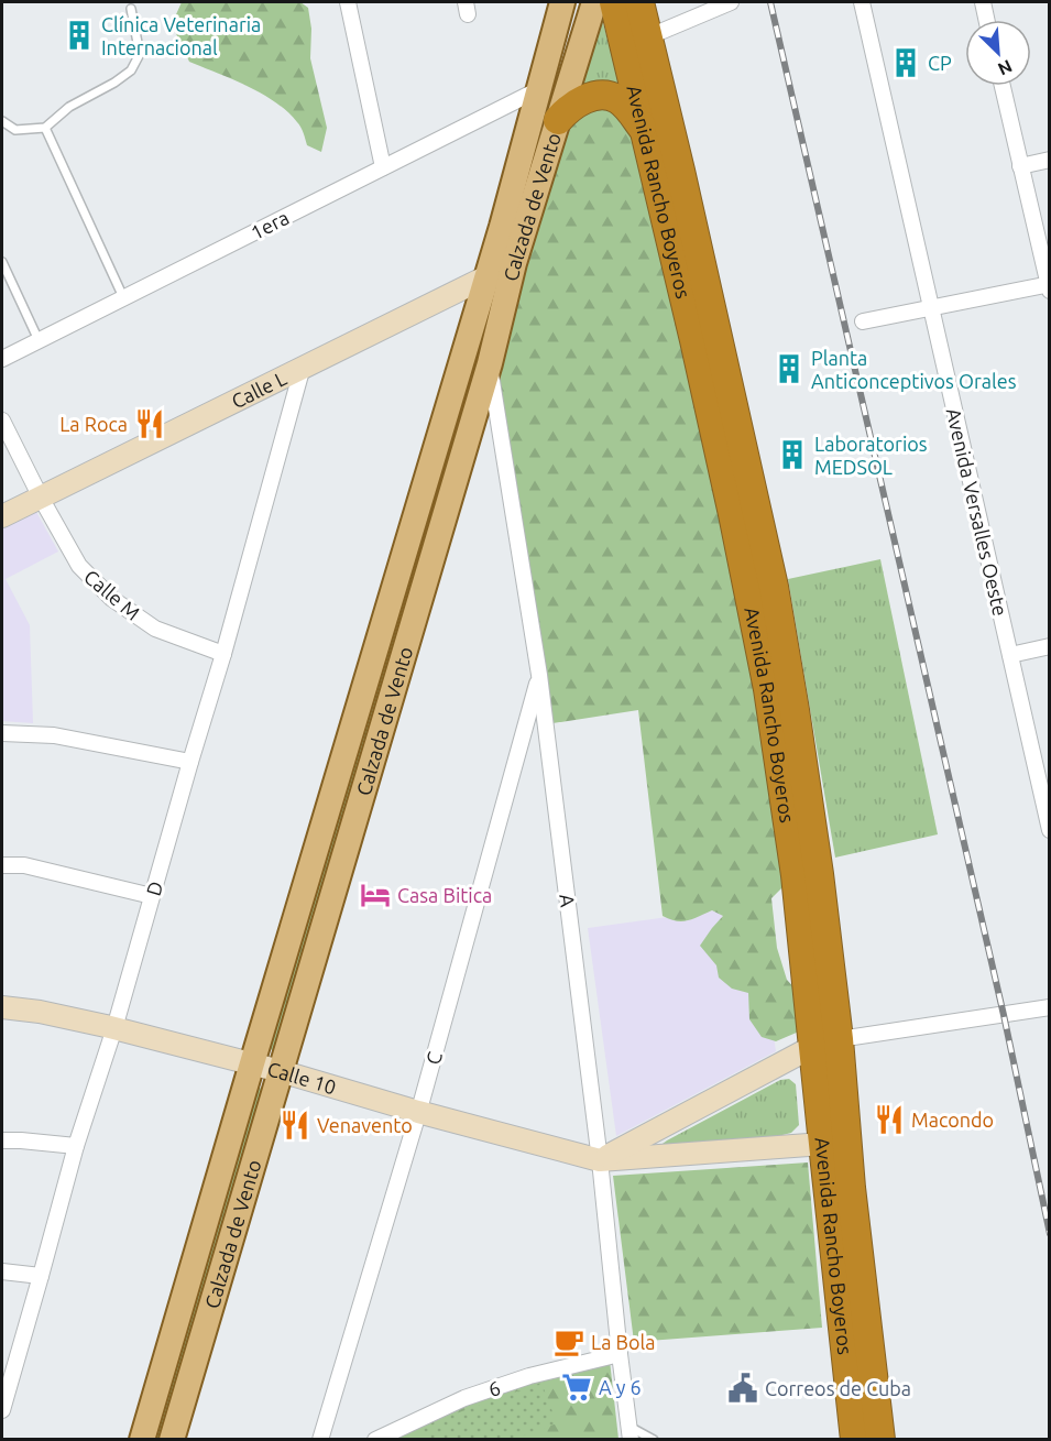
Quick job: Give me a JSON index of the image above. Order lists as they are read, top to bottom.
{
  "streets": {
    "highway": ["Avenida Rancho Boyeros"],
    "main road": ["Calzada de Vento"],
    "street": [
      "1era",
      "Calle L",
      "Avenida Versalles Oeste",
      "Calle M",
      "D",
      "A",
      "C",
      "Calle 10",
      "6"
    ]
  },
  "crossings": [
    ["Avenida Rancho Boyeros", "Calle 10"],
    ["Calzada de Vento", "1era"],
    ["Calzada de Vento", "Calle L"],
    ["Calzada de Vento", "A"],
    ["Calzada de Vento", "Calle 10"],
    ["Calle L", "Calle M"],
    ["Calle L", "D"],
    ["Calle M", "D"],
    ["D", "Calle 10"],
    ["A", "C"],
    ["A", "Calle 10"],
    ["A", "6"],
    ["C", "Calle 10"]
  ],
  "places": {
    "building": [
      "Clínica Veterinaria Internacional",
      "CP",
      "Planta Anticonceptivos Orales",
      "Laboratorios MEDSOL"
    ],
    "restaurant": ["La Roca", "Macondo", "Venavento"],
    "hotel": ["Casa Bitica"],
    "cafe": ["La Bola"],
    "supermarket": ["A y 6"],
    "public building": ["Correos de Cuba"]
  },
  "north": "bottom right"
}
